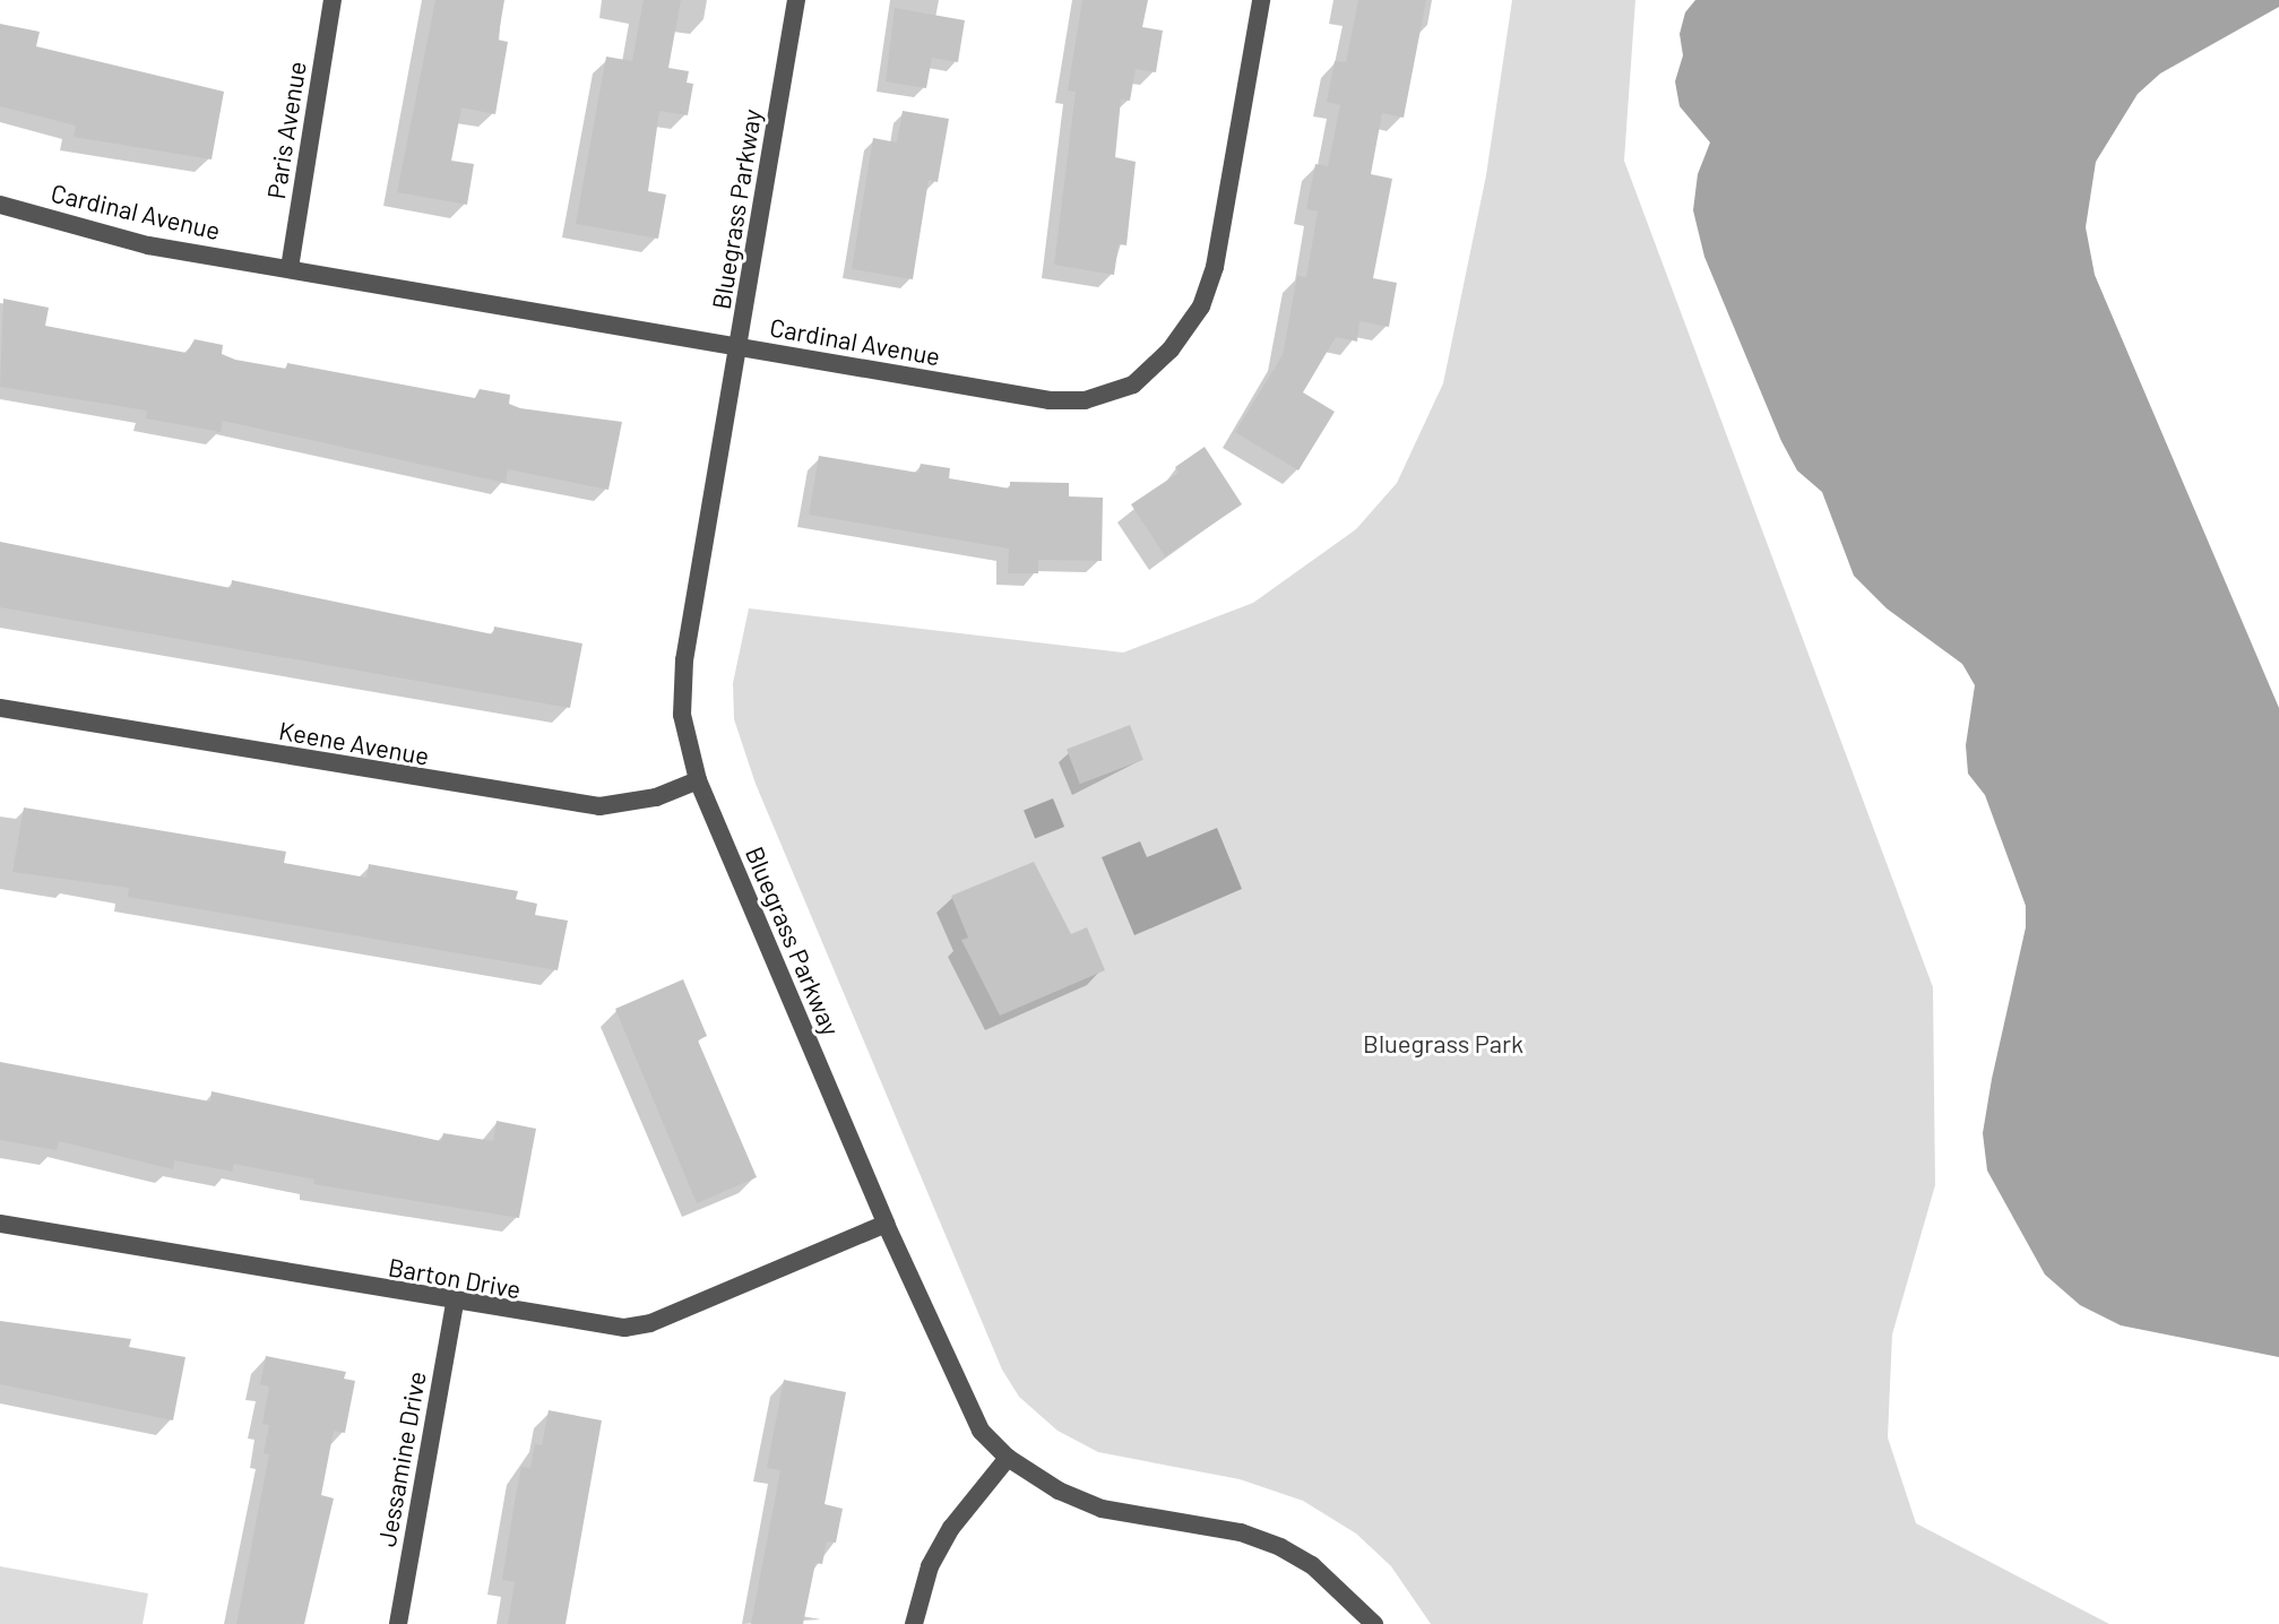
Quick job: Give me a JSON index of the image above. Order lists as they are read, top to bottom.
{
  "streets": {
    "street": [
      "Paris Avenue",
      "Bluegrass Parkway",
      "Cardinal Avenue",
      "Keene Avenue",
      "Barton Drive",
      "Jessamine Drive"
    ]
  },
  "crossings": [
    ["Paris Avenue", "Cardinal Avenue"],
    ["Bluegrass Parkway", "Cardinal Avenue"],
    ["Bluegrass Parkway", "Keene Avenue"],
    ["Bluegrass Parkway", "Barton Drive"],
    ["Barton Drive", "Jessamine Drive"]
  ],
  "parks": ["Bluegrass Park"]
}
